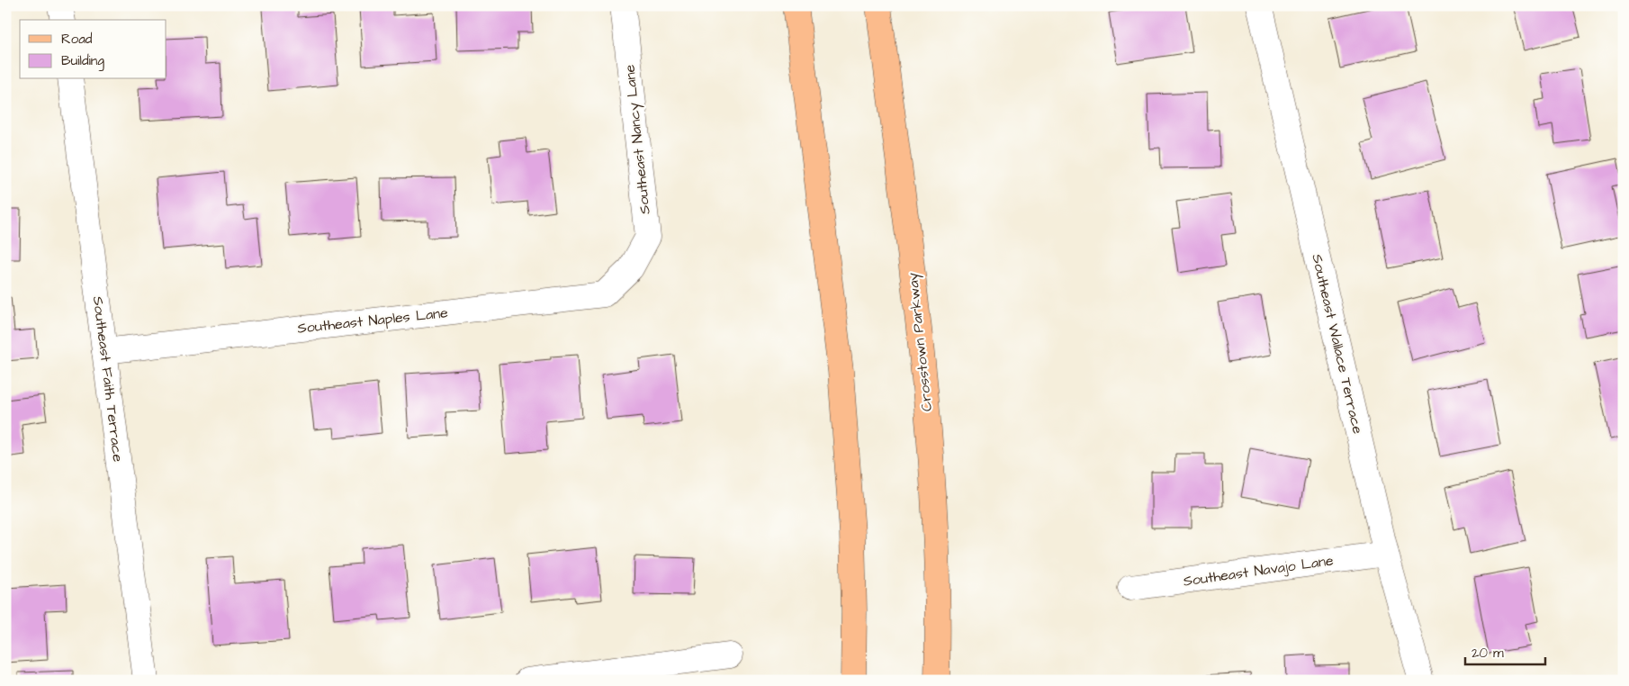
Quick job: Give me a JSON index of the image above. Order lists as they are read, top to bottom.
{
  "streets": {
    "main road": ["Crosstown Parkway"],
    "street": [
      "Southeast Nancy Lane",
      "Southeast Naples Lane",
      "Southeast Wallace Terrace",
      "Southeast Faith Terrace",
      "Southeast Navajo Lane"
    ]
  },
  "crossings": [
    ["Southeast Nancy Lane", "Southeast Naples Lane"],
    ["Southeast Naples Lane", "Southeast Faith Terrace"],
    ["Southeast Wallace Terrace", "Southeast Navajo Lane"]
  ],
  "legend": ["Road", "Building"],
  "scale_bar": "20 m"
}
